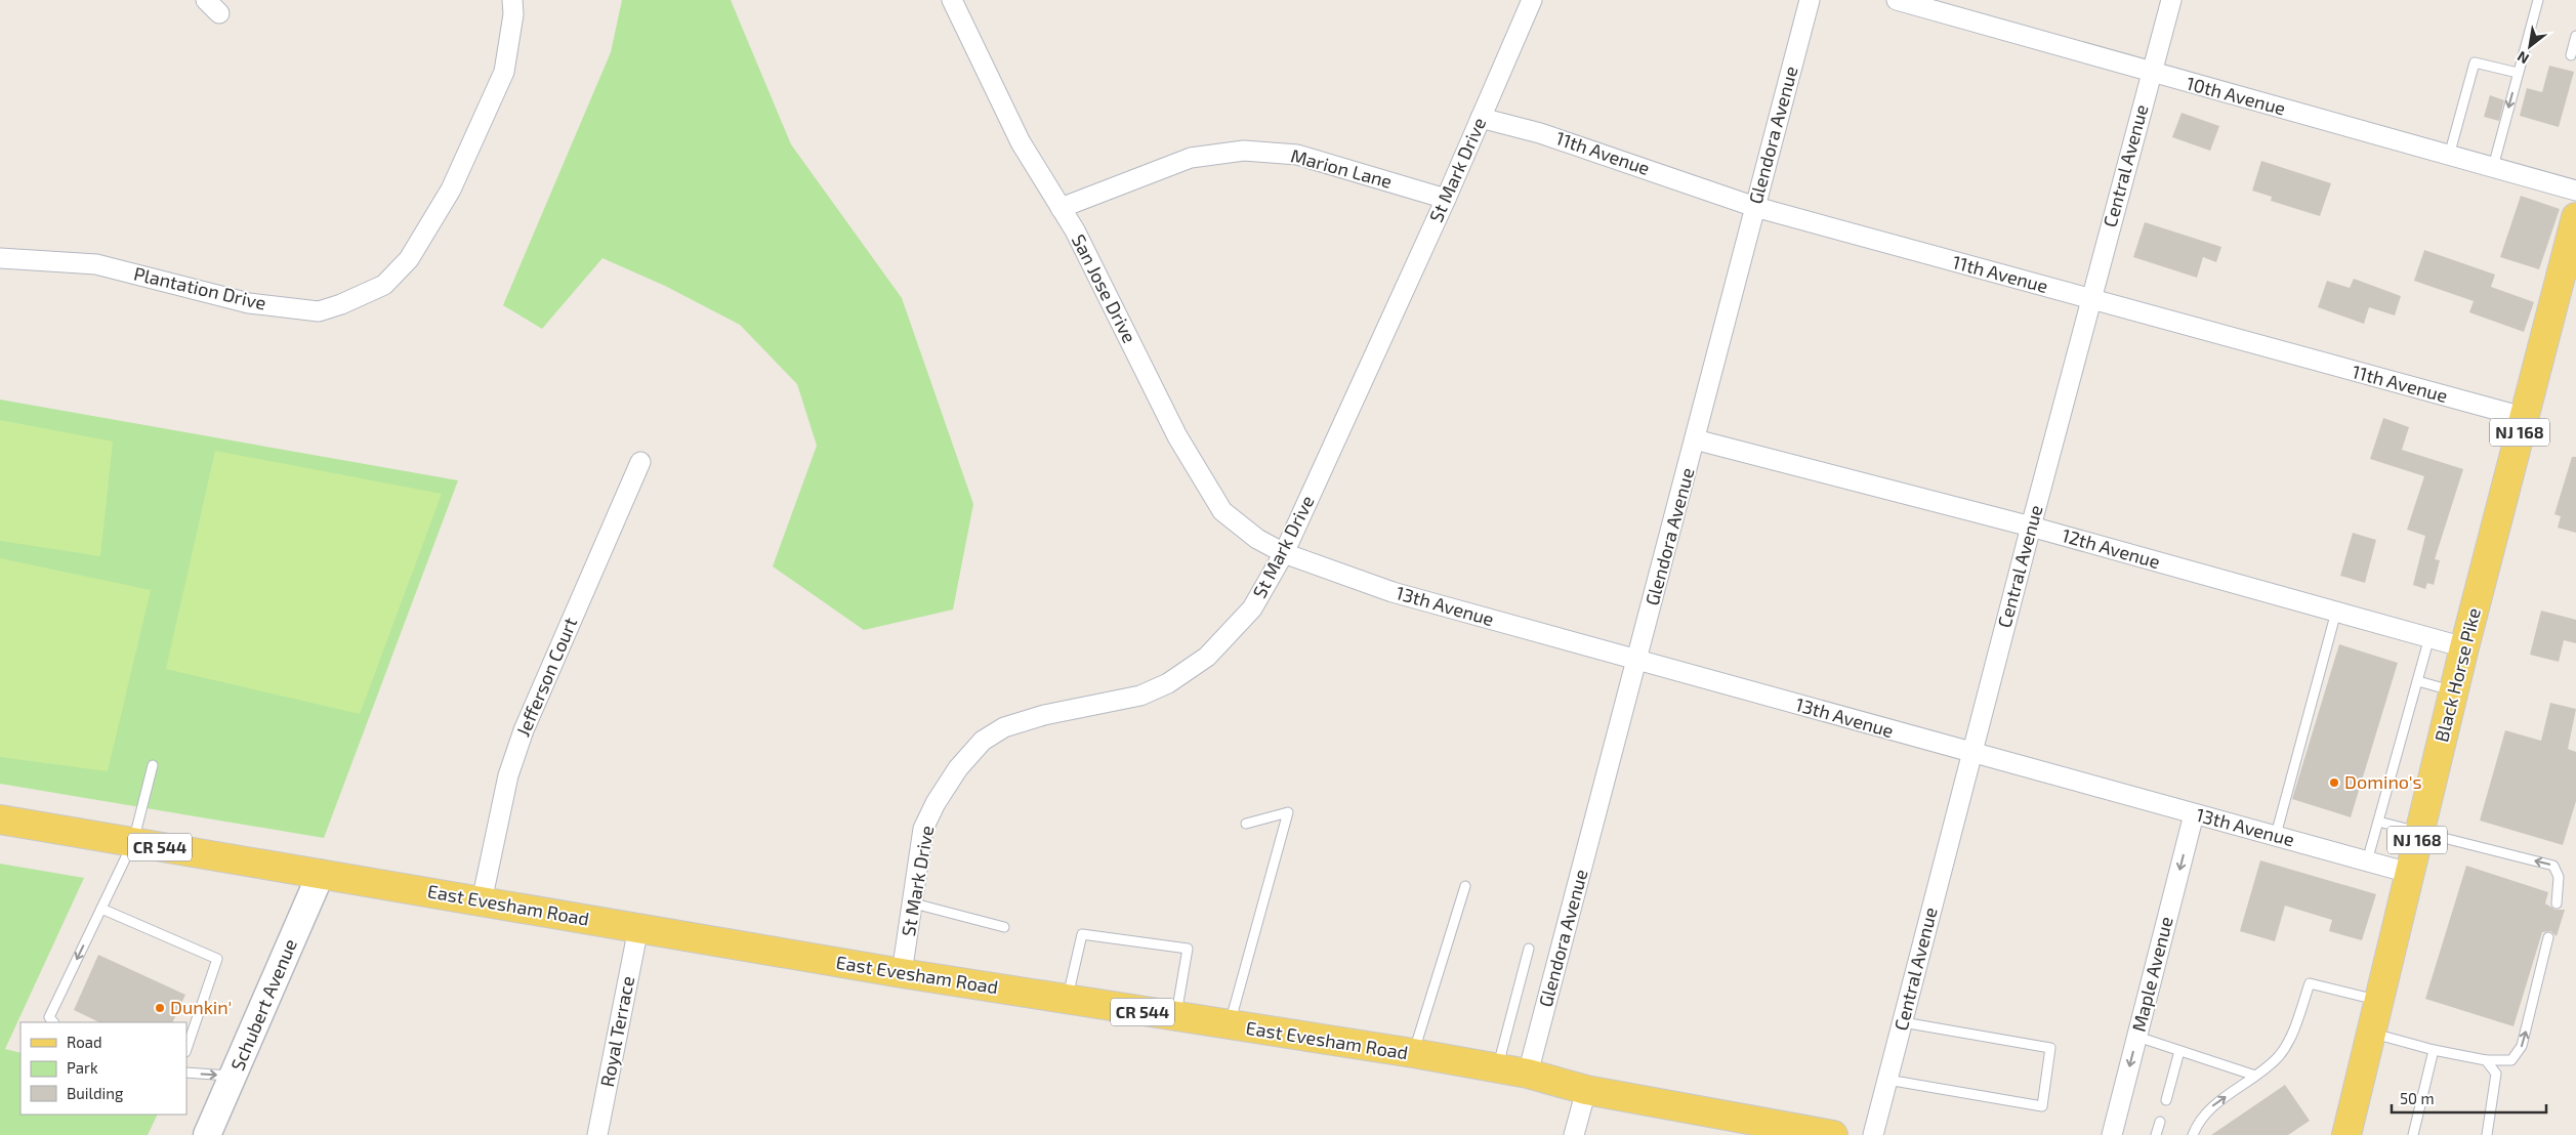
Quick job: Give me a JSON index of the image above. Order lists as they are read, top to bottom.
{
  "streets": {
    "main road": [
      "NJ 168",
      "Black Horse Pike",
      "CR 544",
      "East Evesham Road"
    ],
    "street": [
      "10th Avenue",
      "Glendora Avenue",
      "11th Avenue",
      "Central Avenue",
      "Marion Lane",
      "St Mark Drive",
      "Plantation Drive",
      "San Jose Drive",
      "12th Avenue",
      "13th Avenue",
      "Jefferson Court",
      "Maple Avenue",
      "Schubert Avenue",
      "Royal Terrace"
    ]
  },
  "crossings": [
    ["10th Avenue", "Central Avenue"],
    ["Glendora Avenue", "11th Avenue"],
    ["Glendora Avenue", "12th Avenue"],
    ["Glendora Avenue", "13th Avenue"],
    ["Glendora Avenue", "East Evesham Road"],
    ["11th Avenue", "Central Avenue"],
    ["11th Avenue", "St Mark Drive"],
    ["11th Avenue", "Black Horse Pike"],
    ["Central Avenue", "12th Avenue"],
    ["Central Avenue", "13th Avenue"],
    ["Marion Lane", "St Mark Drive"],
    ["Marion Lane", "San Jose Drive"],
    ["St Mark Drive", "San Jose Drive"],
    ["St Mark Drive", "13th Avenue"],
    ["St Mark Drive", "East Evesham Road"],
    ["San Jose Drive", "13th Avenue"],
    ["12th Avenue", "Black Horse Pike"],
    ["13th Avenue", "Black Horse Pike"],
    ["13th Avenue", "Maple Avenue"],
    ["Jefferson Court", "East Evesham Road"],
    ["East Evesham Road", "Schubert Avenue"],
    ["East Evesham Road", "Royal Terrace"]
  ],
  "one_way": ["Maple Avenue"],
  "places": ["Domino's", "Dunkin'"],
  "legend": ["Road", "Park", "Building"],
  "scale_bar": "50 m",
  "north": "bottom left"
}
